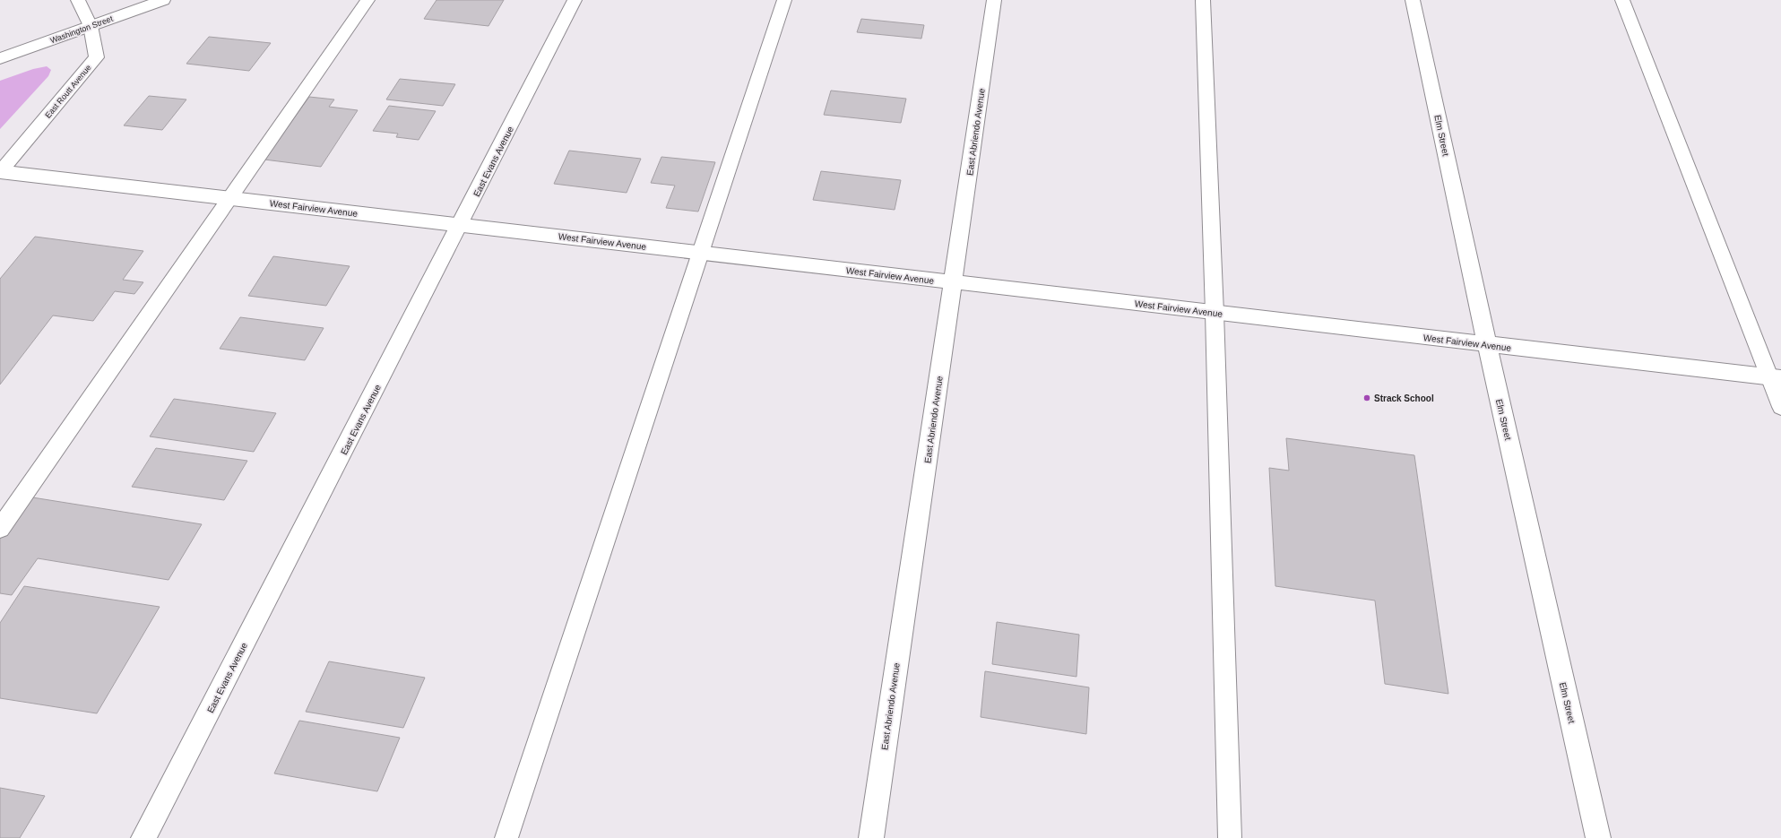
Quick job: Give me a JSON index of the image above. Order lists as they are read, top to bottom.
{
  "streets": {
    "street": [
      "Washington Street",
      "East Routt Avenue",
      "East Abriendo Avenue",
      "Elm Street",
      "East Evans Avenue",
      "West Fairview Avenue"
    ]
  },
  "crossings": [
    ["Washington Street", "East Routt Avenue"],
    ["East Routt Avenue", "West Fairview Avenue"],
    ["East Abriendo Avenue", "West Fairview Avenue"],
    ["Elm Street", "West Fairview Avenue"],
    ["East Evans Avenue", "West Fairview Avenue"]
  ],
  "places": ["Strack School"]
}
